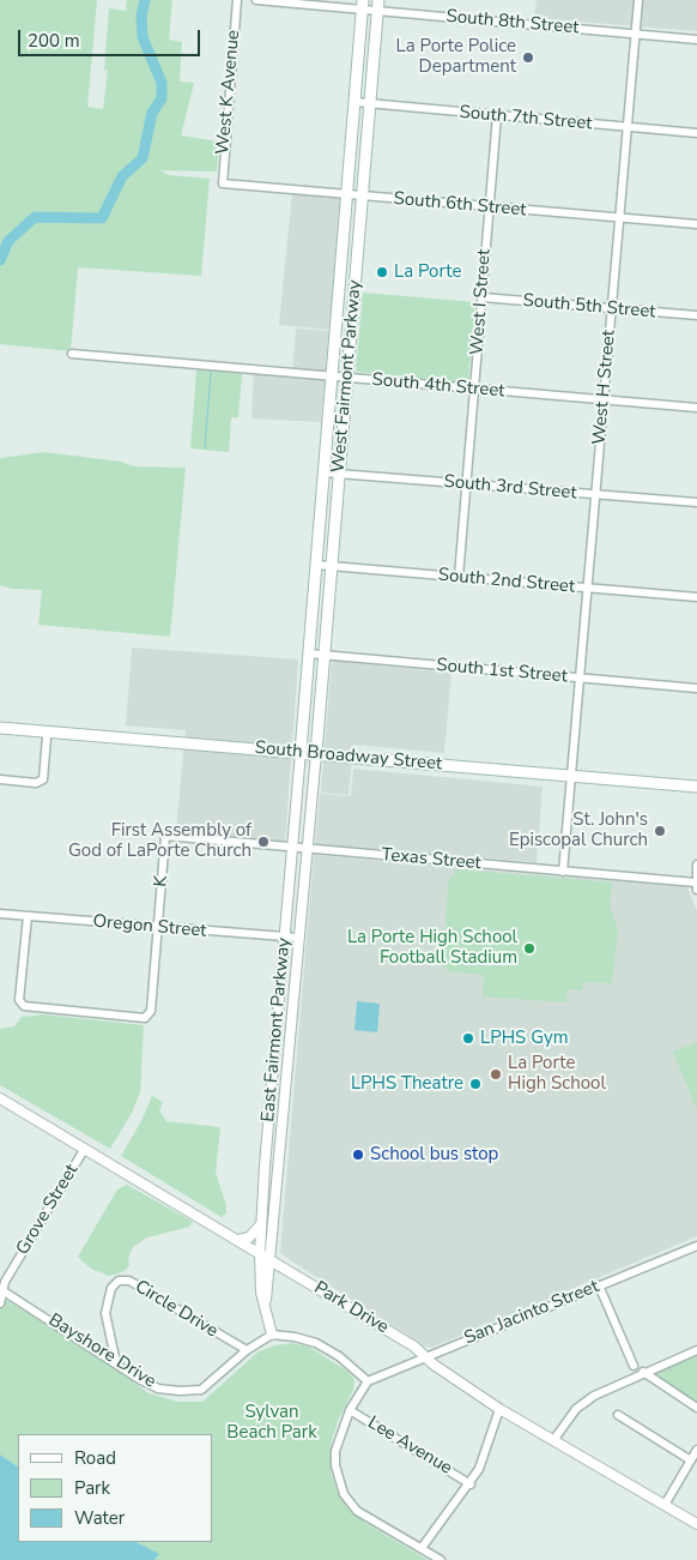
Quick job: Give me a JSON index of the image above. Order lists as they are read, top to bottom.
{
  "streets": {
    "main road": ["West Fairmont Parkway", "South Broadway Street"],
    "street": [
      "South 8th Street",
      "West K Avenue",
      "South 7th Street",
      "South 6th Street",
      "West I Street",
      "South 5th Street",
      "South 4th Street",
      "West H Street",
      "South 3rd Street",
      "South 2nd Street",
      "South 1st Street",
      "Texas Street",
      "K",
      "Oregon Street",
      "East Fairmont Parkway",
      "Grove Street",
      "Park Drive",
      "Circle Drive",
      "San Jacinto Street",
      "Bayshore Drive",
      "Lee Avenue"
    ]
  },
  "crossings": [
    ["South 8th Street", "West Fairmont Parkway"],
    ["South 8th Street", "West H Street"],
    ["West K Avenue", "South 6th Street"],
    ["South 7th Street", "West I Street"],
    ["South 7th Street", "West Fairmont Parkway"],
    ["South 7th Street", "West H Street"],
    ["South 6th Street", "West I Street"],
    ["South 6th Street", "West Fairmont Parkway"],
    ["South 6th Street", "West H Street"],
    ["West I Street", "South 5th Street"],
    ["West I Street", "South 4th Street"],
    ["West I Street", "South 3rd Street"],
    ["West I Street", "South 2nd Street"],
    ["South 5th Street", "West H Street"],
    ["West Fairmont Parkway", "South 4th Street"],
    ["West Fairmont Parkway", "South 3rd Street"],
    ["West Fairmont Parkway", "South 2nd Street"],
    ["West Fairmont Parkway", "South 1st Street"],
    ["West Fairmont Parkway", "South Broadway Street"],
    ["West Fairmont Parkway", "East Fairmont Parkway"],
    ["South 4th Street", "West H Street"],
    ["West H Street", "South 3rd Street"],
    ["West H Street", "South 2nd Street"],
    ["West H Street", "South 1st Street"],
    ["West H Street", "South Broadway Street"],
    ["West H Street", "Texas Street"],
    ["South Broadway Street", "East Fairmont Parkway"],
    ["Texas Street", "K"],
    ["Texas Street", "East Fairmont Parkway"],
    ["K", "Oregon Street"],
    ["Oregon Street", "East Fairmont Parkway"],
    ["East Fairmont Parkway", "Park Drive"],
    ["East Fairmont Parkway", "Bayshore Drive"],
    ["Grove Street", "Park Drive"],
    ["Grove Street", "Bayshore Drive"],
    ["Park Drive", "San Jacinto Street"],
    ["Circle Drive", "Bayshore Drive"]
  ],
  "parks": ["Sylvan Beach Park"],
  "places": [
    "La Porte Police Department",
    "La Porte",
    "St. John's Episcopal Church",
    "First Assembly of God of LaPorte Church",
    "La Porte High School Football Stadium",
    "LPHS Gym",
    "La Porte High School",
    "LPHS Theatre",
    "School bus stop"
  ],
  "legend": ["Road", "Park", "Water"],
  "scale_bar": "200 m"
}
